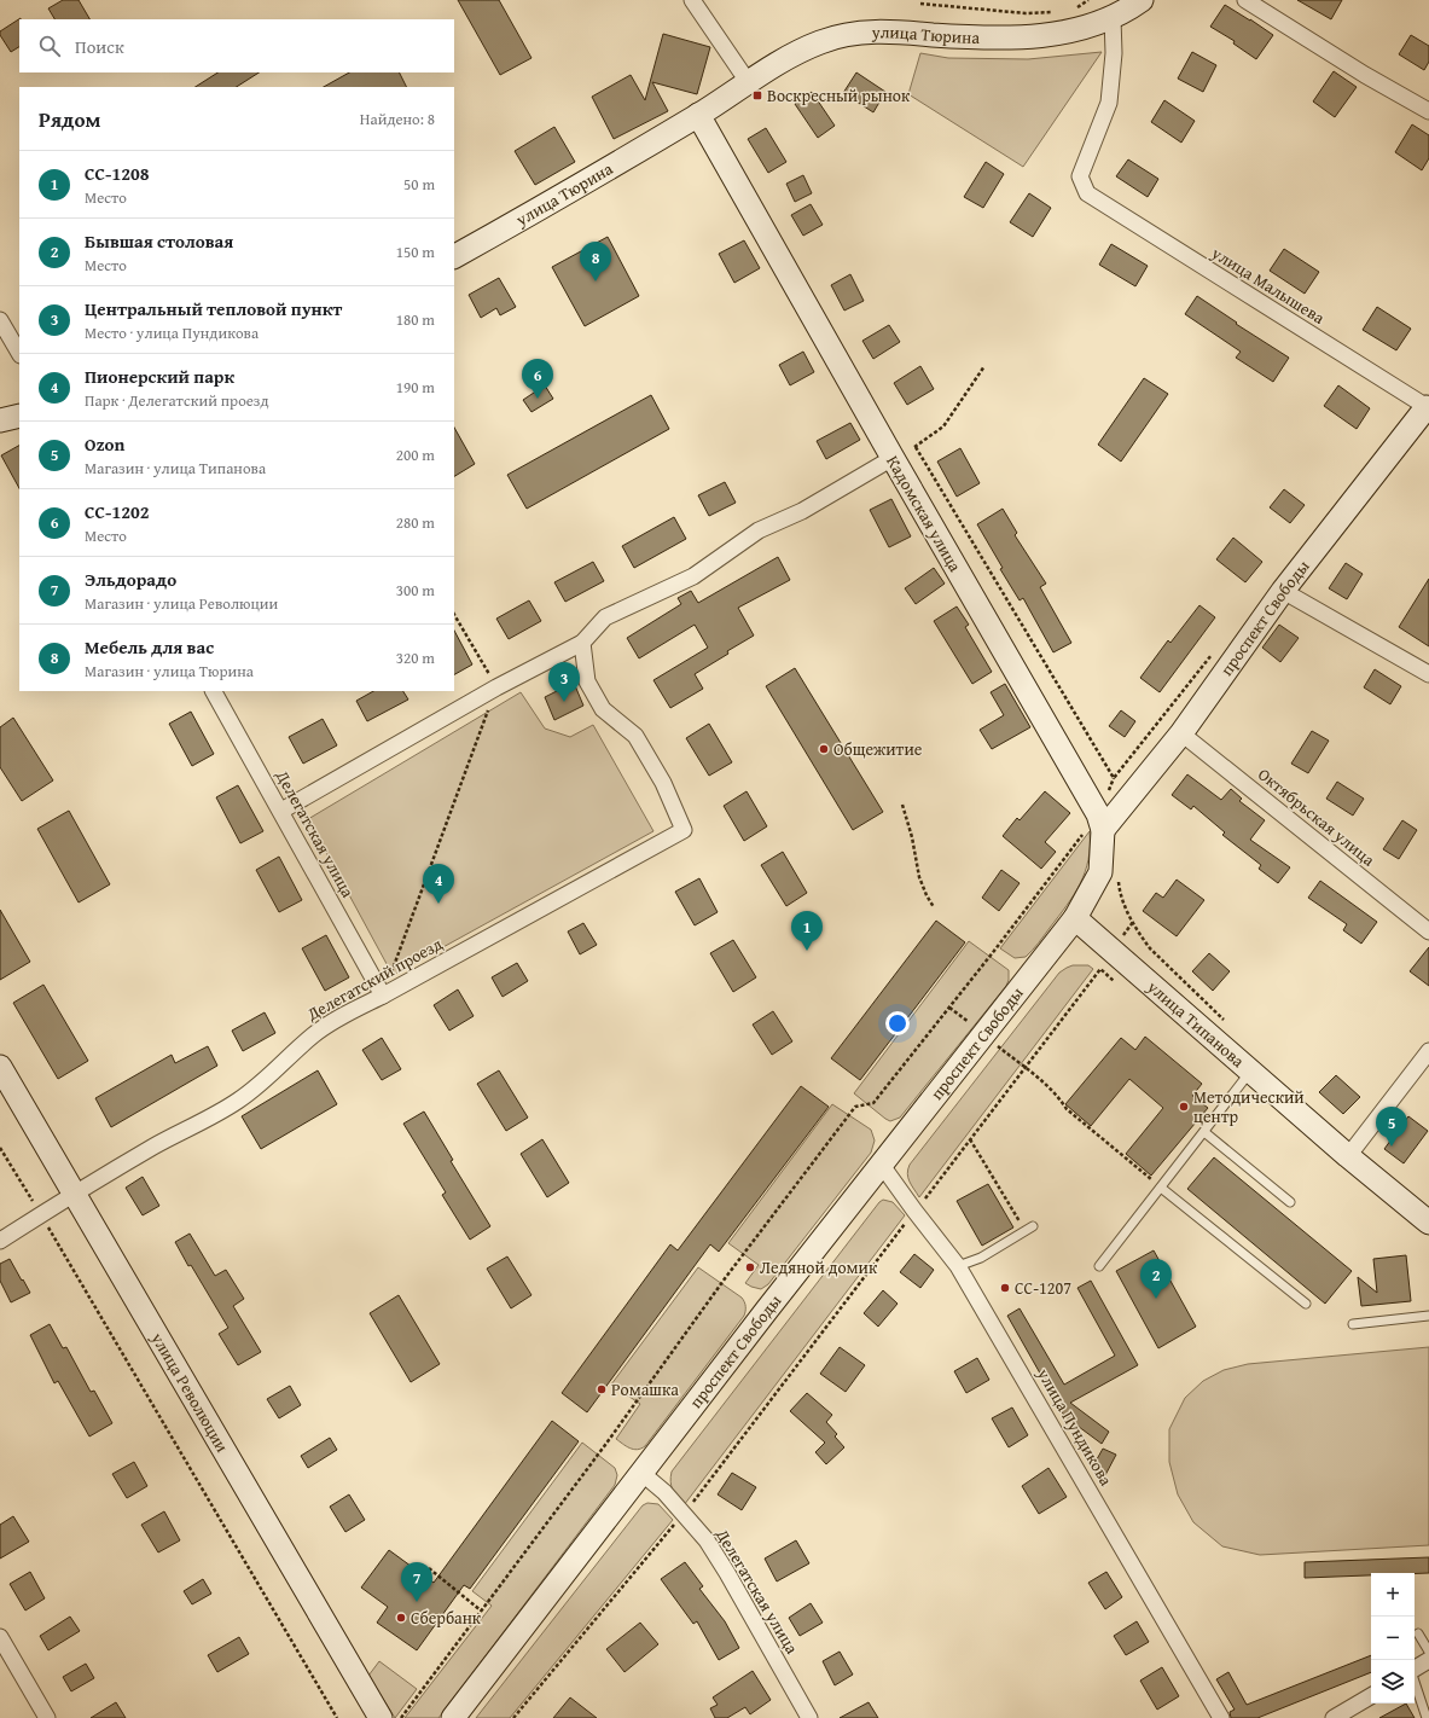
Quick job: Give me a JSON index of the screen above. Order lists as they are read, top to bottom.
{
  "streets": {
    "street": [
      "улица Тюрина",
      "улица Малышева",
      "Кадомская улица",
      "проспект Свободы",
      "Октябрьская улица",
      "Делегатская улица",
      "Делегатский проезд",
      "улица Типанова",
      "улица Революции",
      "улица Пундикова"
    ]
  },
  "crossings": [
    ["улица Тюрина", "улица Малышева"],
    ["улица Тюрина", "Кадомская улица"],
    ["улица Малышева", "проспект Свободы"],
    ["Кадомская улица", "проспект Свободы"],
    ["проспект Свободы", "Октябрьская улица"],
    ["проспект Свободы", "Делегатская улица"],
    ["проспект Свободы", "улица Типанова"],
    ["проспект Свободы", "улица Пундикова"],
    ["Делегатская улица", "Делегатский проезд"],
    ["Делегатский проезд", "улица Революции"]
  ],
  "places": {
    "transit": ["Воскресный рынок"],
    "other": [
      "Общежитие",
      "Методический центр",
      "Ледяной домик",
      "СС-1207",
      "Ромашка",
      "Сбербанк"
    ]
  },
  "page": {
    "search": "Поиск",
    "heading": ["Рядом", "Найдено: 8"],
    "list": [
      {
        "mark": "1",
        "name": "СС-1208",
        "note": "Место",
        "value": "50 m"
      },
      {
        "mark": "2",
        "name": "Бывшая столовая",
        "note": "Место",
        "value": "150 m"
      },
      {
        "mark": "3",
        "name": "Центральный тепловой пункт",
        "note": "Место · улица Пундикова",
        "value": "180 m"
      },
      {
        "mark": "4",
        "name": "Пионерский парк",
        "note": "Парк · Делегатский проезд",
        "value": "190 m"
      },
      {
        "mark": "5",
        "name": "Ozon",
        "note": "Магазин · улица Типанова",
        "value": "200 m"
      },
      {
        "mark": "6",
        "name": "СС-1202",
        "note": "Место",
        "value": "280 m"
      },
      {
        "mark": "7",
        "name": "Эльдорадо",
        "note": "Магазин · улица Революции",
        "value": "300 m"
      },
      {
        "mark": "8",
        "name": "Мебель для вас",
        "note": "Магазин · улица Тюрина",
        "value": "320 m"
      }
    ],
    "pins": [
      "8",
      "6",
      "3",
      "4",
      "1",
      "5",
      "2",
      "7"
    ],
    "map_buttons": ["+", "−"]
  }
}
